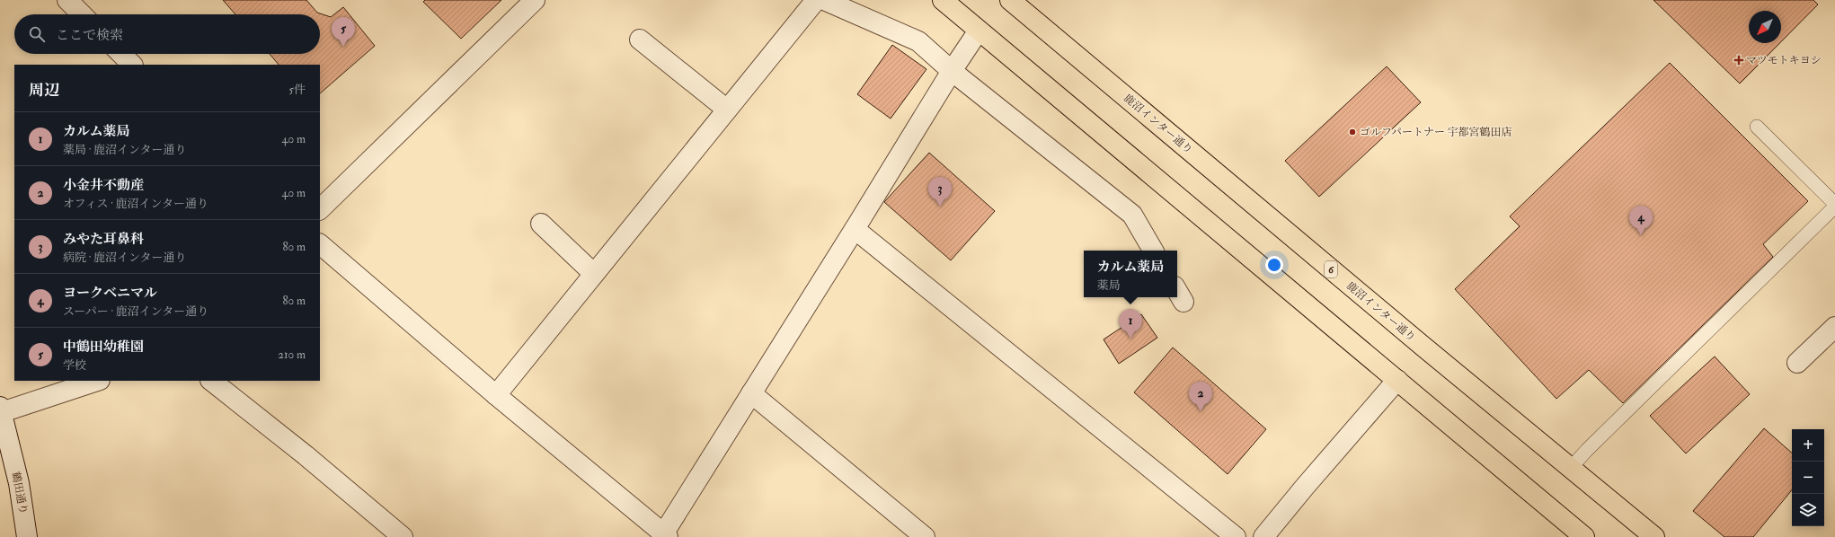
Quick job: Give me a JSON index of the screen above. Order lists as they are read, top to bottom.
{
  "streets": {
    "main road": ["鹿沼インター通り", "6"],
    "street": ["鶴田通り"]
  },
  "places": {
    "health": ["マツモトキヨシ"],
    "other": ["ゴルフパートナー 宇都宮鶴田店"]
  },
  "north": "bottom left",
  "page": {
    "search": "ここで検索",
    "pins": [
      "5",
      "3",
      "4",
      "1",
      "2"
    ],
    "heading": ["周辺", "5件"],
    "list": [
      {
        "mark": "1",
        "name": "カルム薬局",
        "note": "薬局 · 鹿沼インター通り",
        "value": "40 m"
      },
      {
        "mark": "2",
        "name": "小金井不動産",
        "note": "オフィス · 鹿沼インター通り",
        "value": "40 m"
      },
      {
        "mark": "3",
        "name": "みやた耳鼻科",
        "note": "病院 · 鹿沼インター通り",
        "value": "80 m"
      },
      {
        "mark": "4",
        "name": "ヨークベニマル",
        "note": "スーパー · 鹿沼インター通り",
        "value": "80 m"
      },
      {
        "mark": "5",
        "name": "中鶴田幼稚園",
        "note": "学校",
        "value": "210 m"
      }
    ],
    "popup": ["カルム薬局", "薬局"],
    "map_buttons": ["+", "−"]
  }
}
